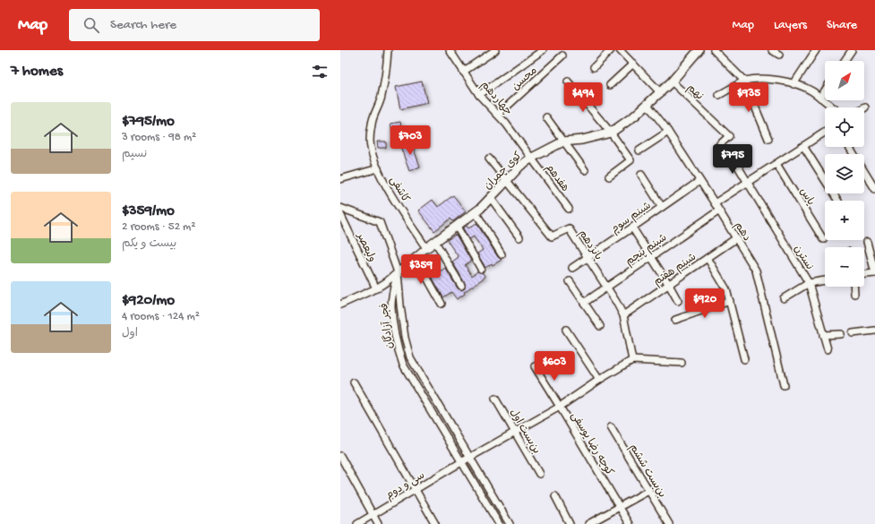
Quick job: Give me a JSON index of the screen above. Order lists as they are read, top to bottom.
{
  "streets": {
    "main road": ["کوی چمران"],
    "street": [
      "محسن",
      "نهم",
      "چهاردهم",
      "هفدهم",
      "کاشفی",
      "یاس",
      "شبنم سوم",
      "دهم",
      "پانزدهم",
      "ولیعصر",
      "شبنم پنجم",
      "نسترن",
      "شبنم هفتم",
      "فجر آزادگان",
      "بن‌بست اول",
      "کوچه رضا یوسفی",
      "بن‌بست ششم",
      "سی و دوم"
    ]
  },
  "crossings": [
    ["محسن", "چهاردهم"],
    ["نهم", "کوی چمران"],
    ["چهاردهم", "کوی چمران"],
    ["چهاردهم", "هفدهم"],
    ["کوی چمران", "هفدهم"],
    ["کوی چمران", "کاشفی"],
    ["کوی چمران", "دهم"],
    ["کوی چمران", "پانزدهم"],
    ["کوی چمران", "ولیعصر"],
    ["کوی چمران", "فجر آزادگان"],
    ["شبنم سوم", "دهم"],
    ["شبنم سوم", "پانزدهم"],
    ["دهم", "شبنم پنجم"],
    ["دهم", "شبنم هفتم"],
    ["پانزدهم", "شبنم پنجم"],
    ["پانزدهم", "شبنم هفتم"],
    ["فجر آزادگان", "کوچه رضا یوسفی"],
    ["فجر آزادگان", "سی و دوم"],
    ["بن‌بست اول", "کوچه رضا یوسفی"],
    ["کوچه رضا یوسفی", "سی و دوم"]
  ],
  "north": "top right",
  "page": {
    "header": "Map",
    "search": "Search here",
    "nav": ["Map", "Layers", "Share"],
    "heading": "7 homes",
    "map_buttons": ["+", "−"],
    "price": [
      "$494",
      "$935",
      "$703",
      "$795",
      "$359",
      "$920",
      "$603"
    ],
    "list": [
      {
        "name": "$795/mo",
        "note": "3 rooms · 98 m² · نسیم"
      },
      {
        "name": "$359/mo",
        "note": "2 rooms · 52 m² · بیست و یکم"
      },
      {
        "name": "$920/mo",
        "note": "4 rooms · 124 m² · اول"
      }
    ]
  }
}
